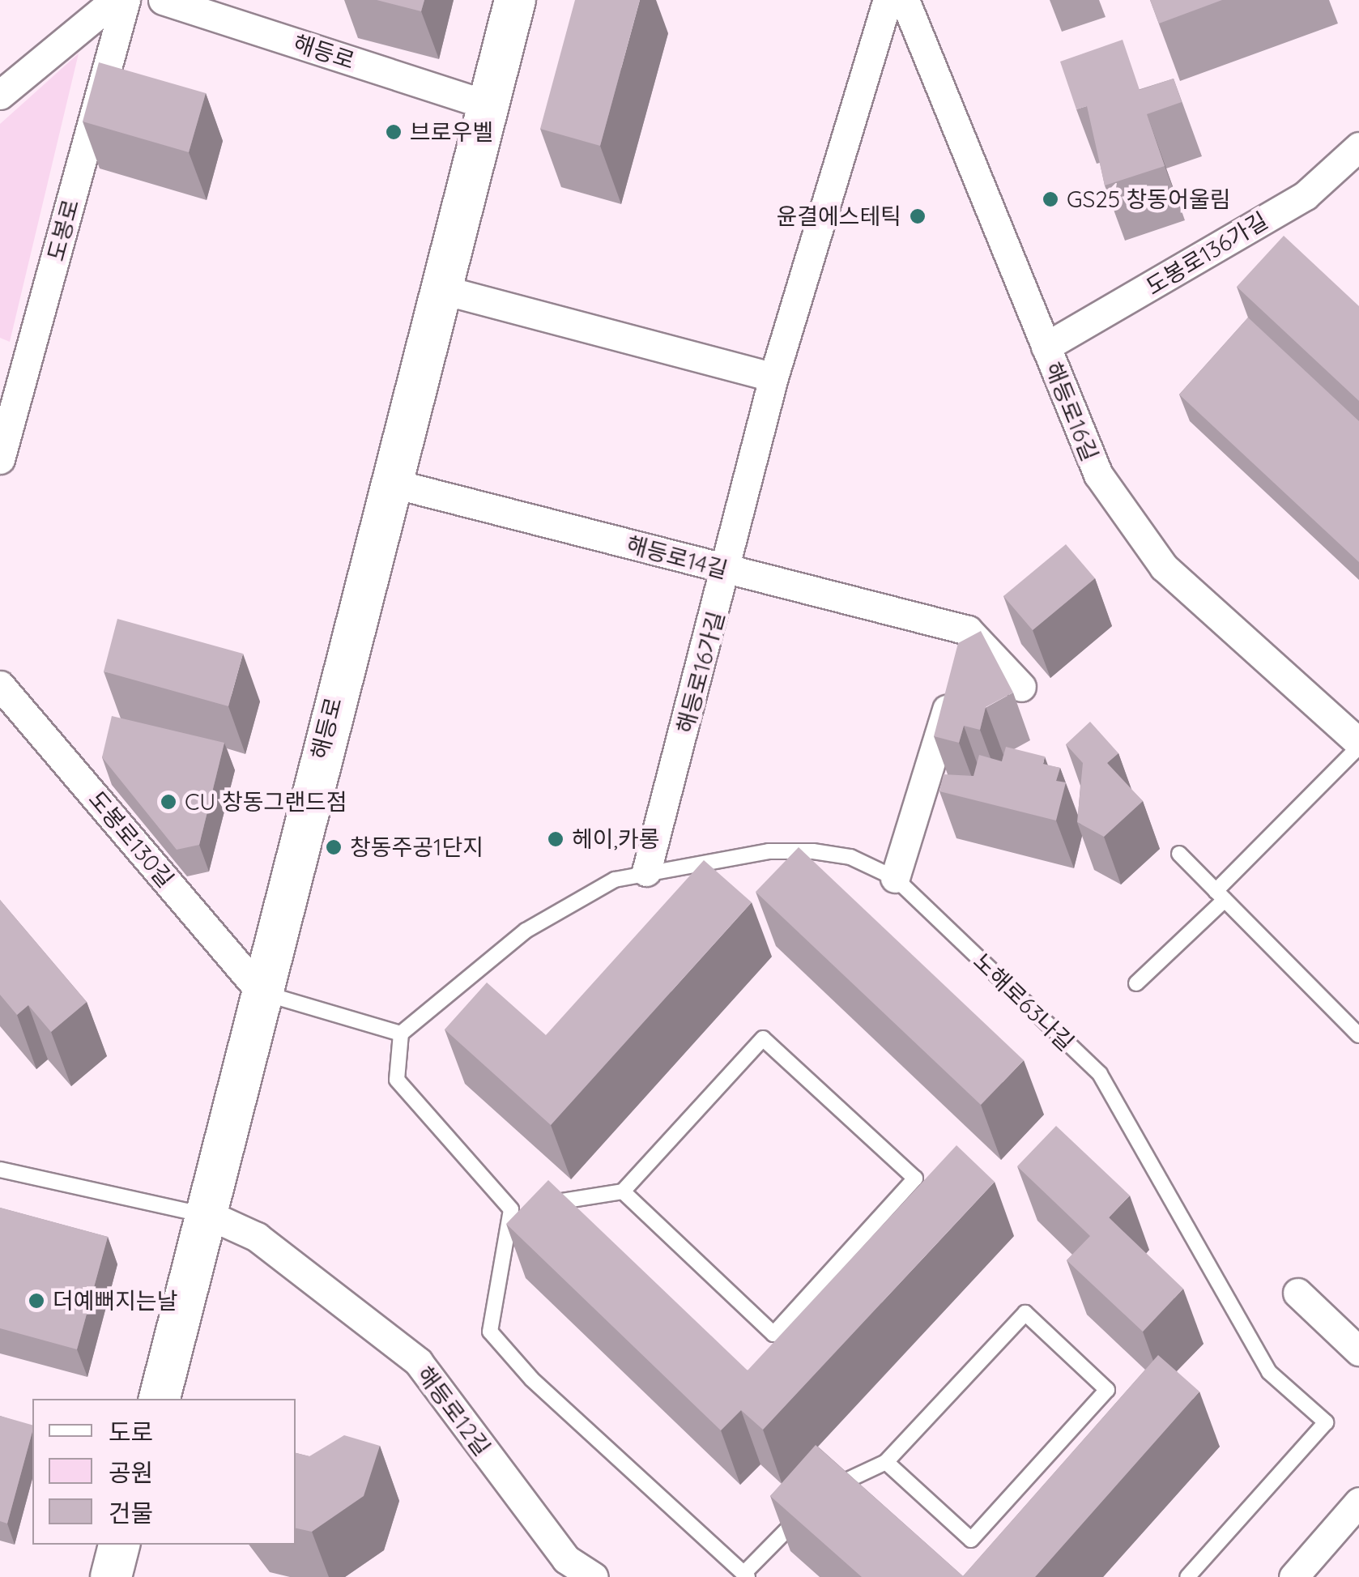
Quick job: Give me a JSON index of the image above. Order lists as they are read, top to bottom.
{
  "streets": {
    "main road": ["해등로"],
    "street": [
      "도봉로",
      "도봉로136가길",
      "해등로16길",
      "해등로14길",
      "해등로16가길",
      "도봉로130길",
      "해등로12길"
    ],
    "lane": ["노해로63나길"]
  },
  "crossings": [
    ["해등로", "해등로14길"],
    ["해등로", "도봉로130길"],
    ["해등로", "해등로12길"],
    ["도봉로136가길", "해등로16길"],
    ["해등로14길", "해등로16가길"],
    ["해등로16가길", "노해로63나길"]
  ],
  "places": [
    "브로우벨",
    "GS25 창동어울림",
    "윤결에스테틱",
    "CU 창동그랜드점",
    "헤이,카롱",
    "창동주공1단지",
    "더예뻐지는날"
  ],
  "legend": ["도로", "공원", "건물"]
}
